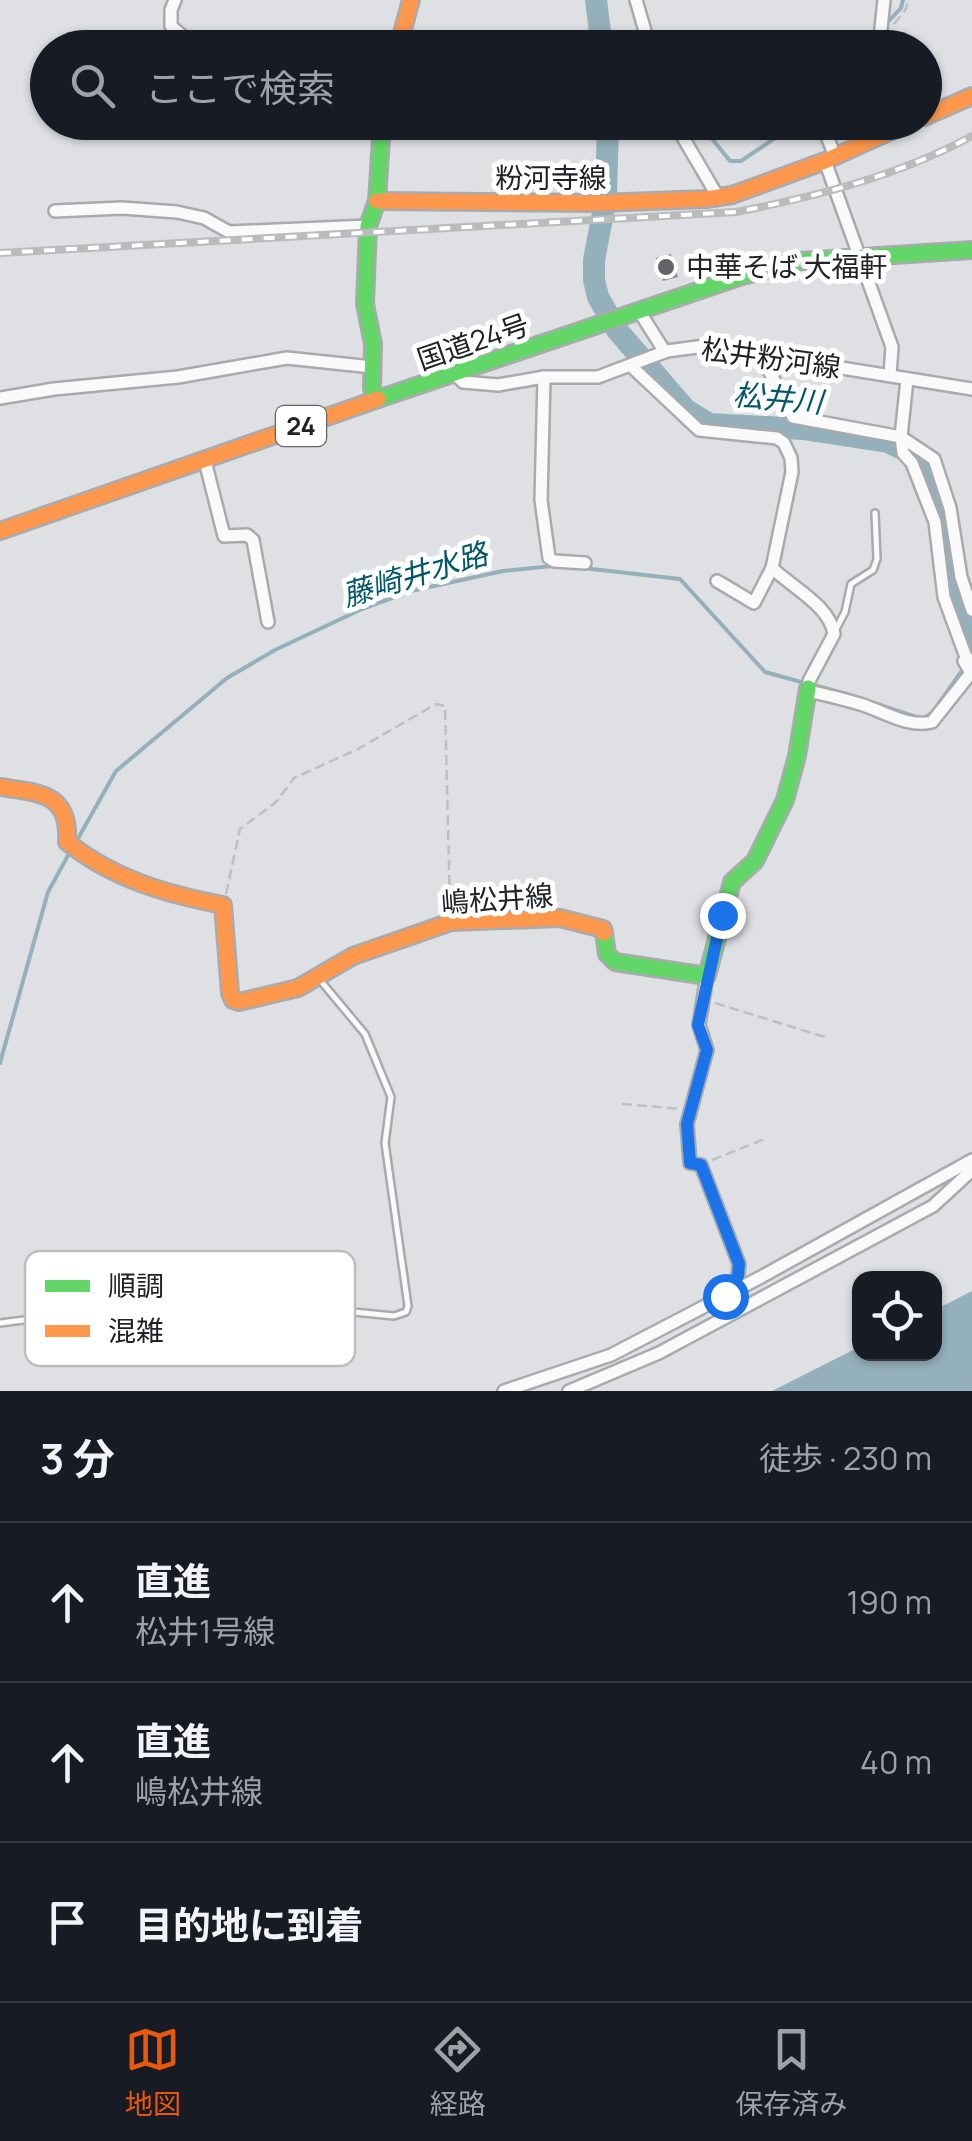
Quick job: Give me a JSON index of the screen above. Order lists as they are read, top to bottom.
{
  "streets": {
    "main road": [
      "粉河寺線",
      "国道24号",
      "24",
      "嶋松井線"
    ],
    "street": ["松井粉河線"]
  },
  "crossings": [
    ["国道24号", "松井粉河線"]
  ],
  "water": ["松井川", "藤崎井水路"],
  "places": ["中華そば 大福軒"],
  "legend": ["順調", "混雑"],
  "page": {
    "search": "ここで検索",
    "heading": ["3 分", "徒歩 · 230 m"],
    "list": [
      ["直進", "松井1号線", "190 m"],
      ["直進", "嶋松井線", "40 m"],
      "目的地に到着"
    ],
    "nav": ["地図", "経路", "保存済み"]
  }
}
